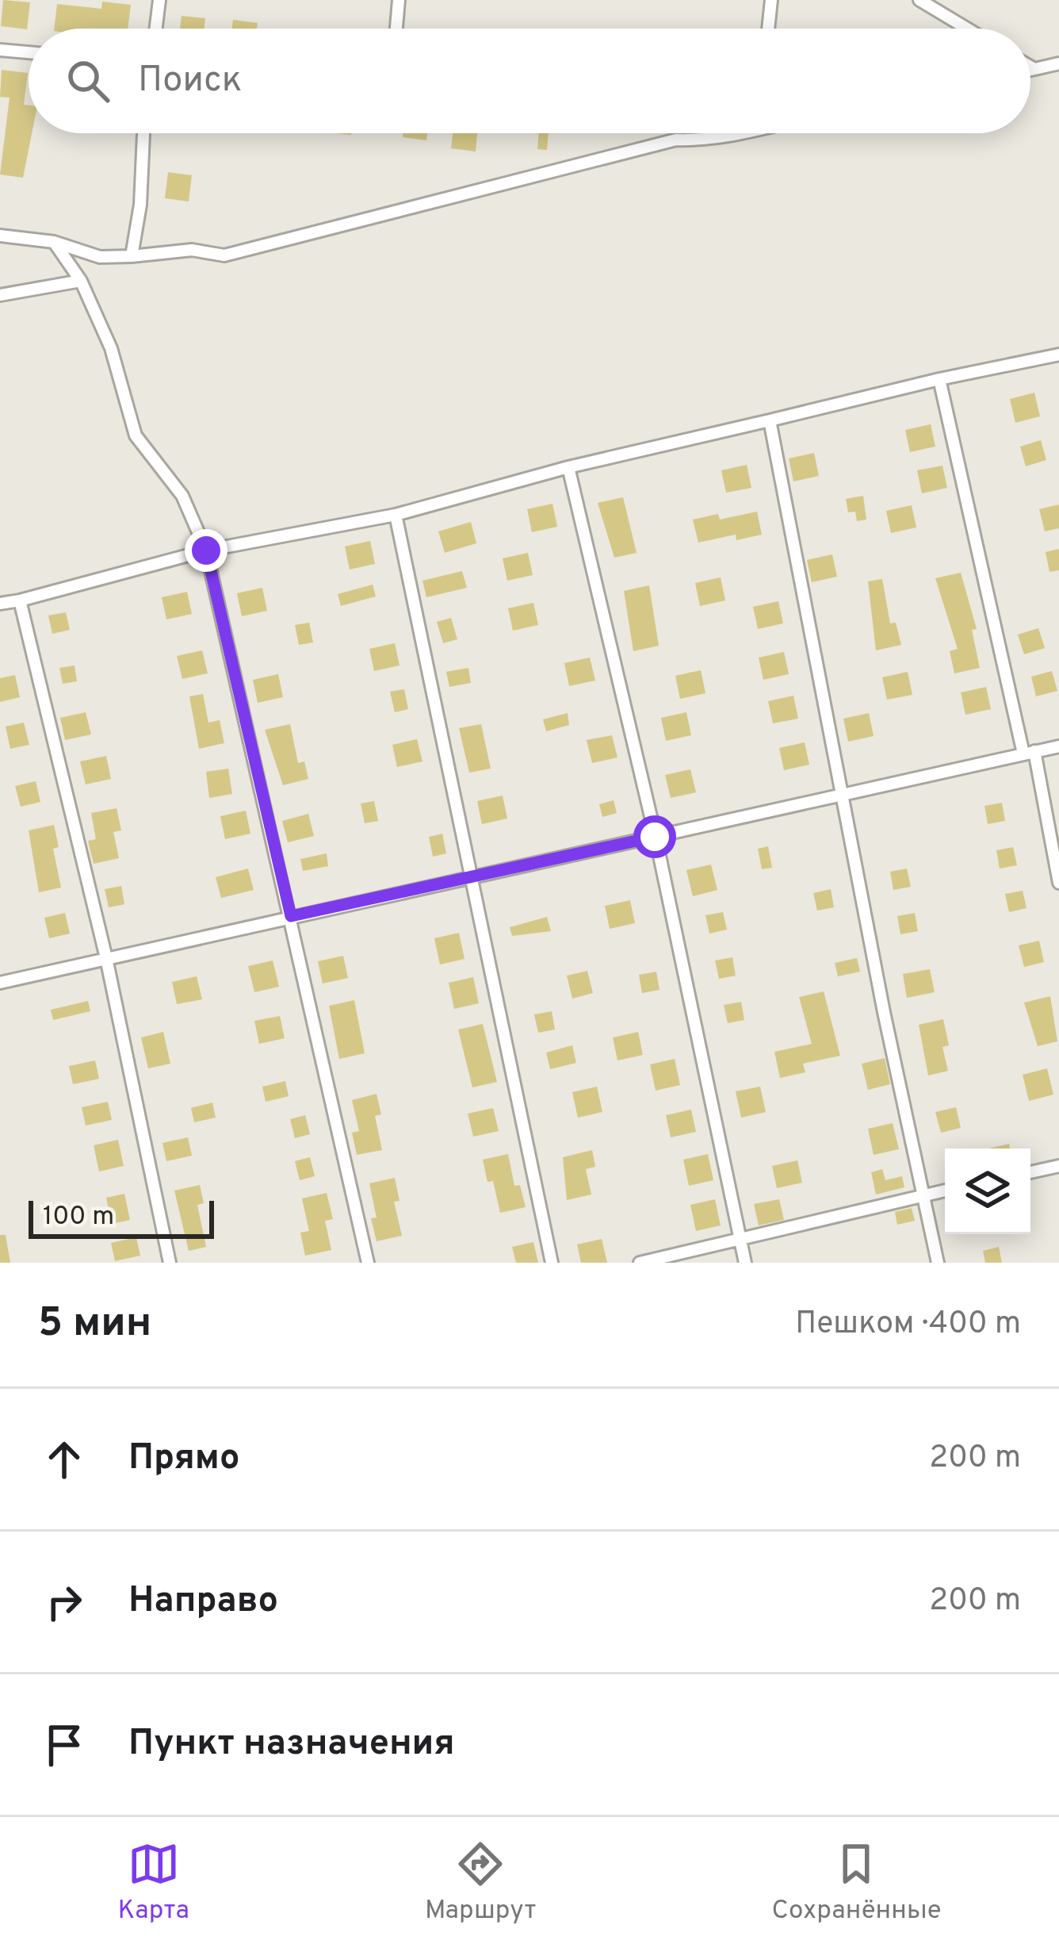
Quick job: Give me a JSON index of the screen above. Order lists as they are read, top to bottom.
{
  "scale_bar": "100 m",
  "page": {
    "search": "Поиск",
    "scale": "100 m",
    "heading": ["5 мин", "Пешком · 400 m"],
    "list": [
      ["Прямо", "200 m"],
      ["Направо", "200 m"],
      "Пункт назначения"
    ],
    "nav": ["Карта", "Маршрут", "Сохранённые"]
  }
}
